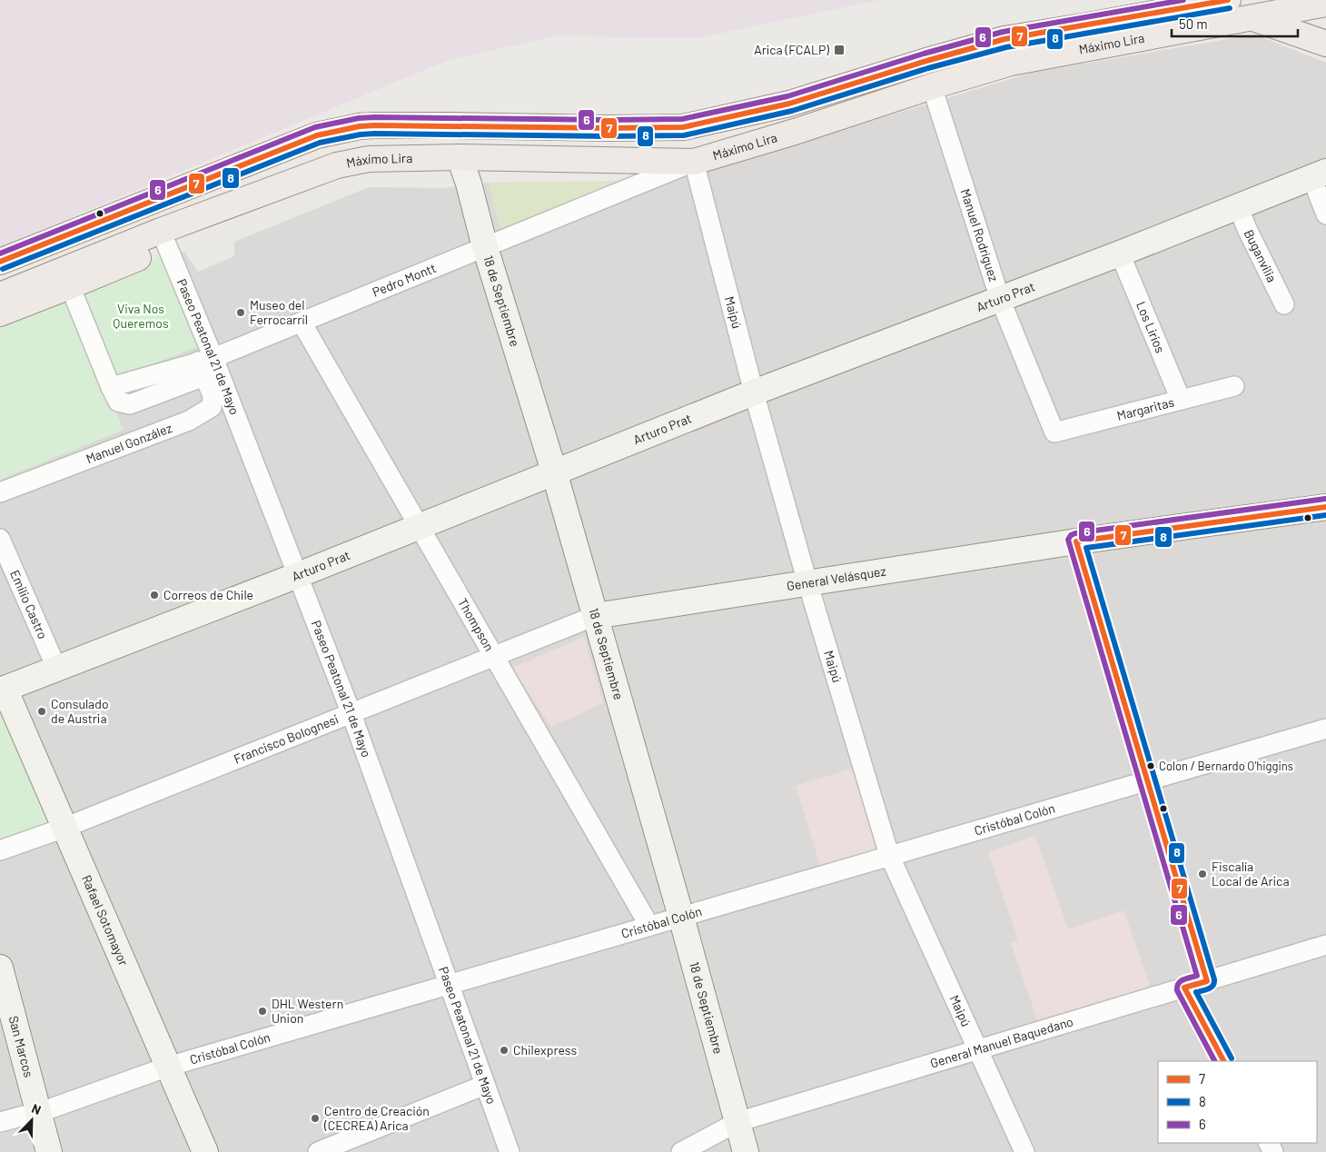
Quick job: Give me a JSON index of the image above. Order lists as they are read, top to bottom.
{
  "streets": {
    "main road": ["Máximo Lira"],
    "street": [
      "Manuel Rodríguez",
      "Buganvilia",
      "Pedro Montt",
      "Arturo Prat",
      "18 de Septiembre",
      "Maipú",
      "Los Lirios",
      "Paseo Peatonal 21 de Mayo",
      "Margaritas",
      "Manuel González",
      "General Velásquez",
      "Emilio Castro",
      "Thompson",
      "Francisco Bolognesi",
      "Cristóbal Colón",
      "Rafael Sotomayor",
      "General Manuel Baquedano",
      "San Marcos"
    ]
  },
  "crossings": [
    ["Máximo Lira", "Manuel Rodríguez"],
    ["Máximo Lira", "Pedro Montt"],
    ["Máximo Lira", "18 de Septiembre"],
    ["Máximo Lira", "Maipú"],
    ["Máximo Lira", "Paseo Peatonal 21 de Mayo"],
    ["Manuel Rodríguez", "Arturo Prat"],
    ["Manuel Rodríguez", "Margaritas"],
    ["Buganvilia", "Arturo Prat"],
    ["Pedro Montt", "18 de Septiembre"],
    ["Pedro Montt", "Maipú"],
    ["Pedro Montt", "Paseo Peatonal 21 de Mayo"],
    ["Pedro Montt", "Manuel González"],
    ["Pedro Montt", "Thompson"],
    ["Arturo Prat", "18 de Septiembre"],
    ["Arturo Prat", "Maipú"],
    ["Arturo Prat", "Los Lirios"],
    ["Arturo Prat", "Paseo Peatonal 21 de Mayo"],
    ["Arturo Prat", "Emilio Castro"],
    ["Arturo Prat", "Thompson"],
    ["Arturo Prat", "Rafael Sotomayor"],
    ["18 de Septiembre", "General Velásquez"],
    ["18 de Septiembre", "Francisco Bolognesi"],
    ["18 de Septiembre", "Cristóbal Colón"],
    ["18 de Septiembre", "General Manuel Baquedano"],
    ["Maipú", "General Velásquez"],
    ["Maipú", "Cristóbal Colón"],
    ["Maipú", "General Manuel Baquedano"],
    ["Los Lirios", "Margaritas"],
    ["Paseo Peatonal 21 de Mayo", "Manuel González"],
    ["Paseo Peatonal 21 de Mayo", "Francisco Bolognesi"],
    ["Paseo Peatonal 21 de Mayo", "Cristóbal Colón"],
    ["General Velásquez", "Francisco Bolognesi"],
    ["Thompson", "Francisco Bolognesi"],
    ["Thompson", "Cristóbal Colón"],
    ["Francisco Bolognesi", "Rafael Sotomayor"],
    ["Cristóbal Colón", "Rafael Sotomayor"],
    ["Cristóbal Colón", "San Marcos"]
  ],
  "parks": ["Viva Nos Queremos"],
  "places": {
    "transit": ["Arica (FCALP)"],
    "other": [
      "Museo del Ferrocarril",
      "Correos de Chile",
      "Consulado de Austria",
      "Colon / Bernardo O'higgins",
      "Fiscalía Local de Arica",
      "DHL Western Union",
      "Chilexpress",
      "Centro de Creación (CECREA) Arica"
    ]
  },
  "lines": ["transit line 7", "transit line 6", "transit line 8"],
  "legend": ["7", "8", "6"],
  "scale_bar": "50 m",
  "north": "top right"
}
